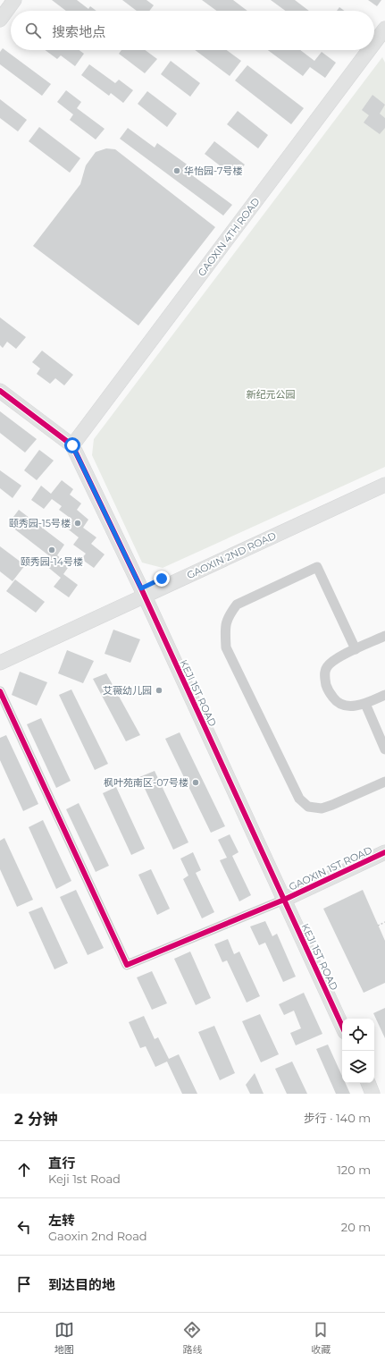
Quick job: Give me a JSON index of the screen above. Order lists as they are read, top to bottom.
{
  "streets": {
    "street": [
      "GAOXIN 4TH ROAD",
      "GAOXIN 2ND ROAD",
      "KEJI 1ST ROAD",
      "GAOXIN 1ST ROAD"
    ]
  },
  "crossings": [
    ["GAOXIN 4TH ROAD", "KEJI 1ST ROAD"],
    ["GAOXIN 2ND ROAD", "KEJI 1ST ROAD"],
    ["KEJI 1ST ROAD", "GAOXIN 1ST ROAD"]
  ],
  "parks": ["新纪元公园"],
  "places": [
    "华怡园-7号楼",
    "颐秀园-15号楼",
    "颐秀园-14号楼",
    "艾薇幼儿园",
    "枫叶苑南区-07号楼"
  ],
  "page": {
    "search": "搜索地点",
    "heading": ["2 分钟", "步行 · 140 m"],
    "list": [
      ["直行", "Keji 1st Road", "120 m"],
      ["左转", "Gaoxin 2nd Road", "20 m"],
      "到达目的地"
    ],
    "nav": ["地图", "路线", "收藏"]
  }
}
